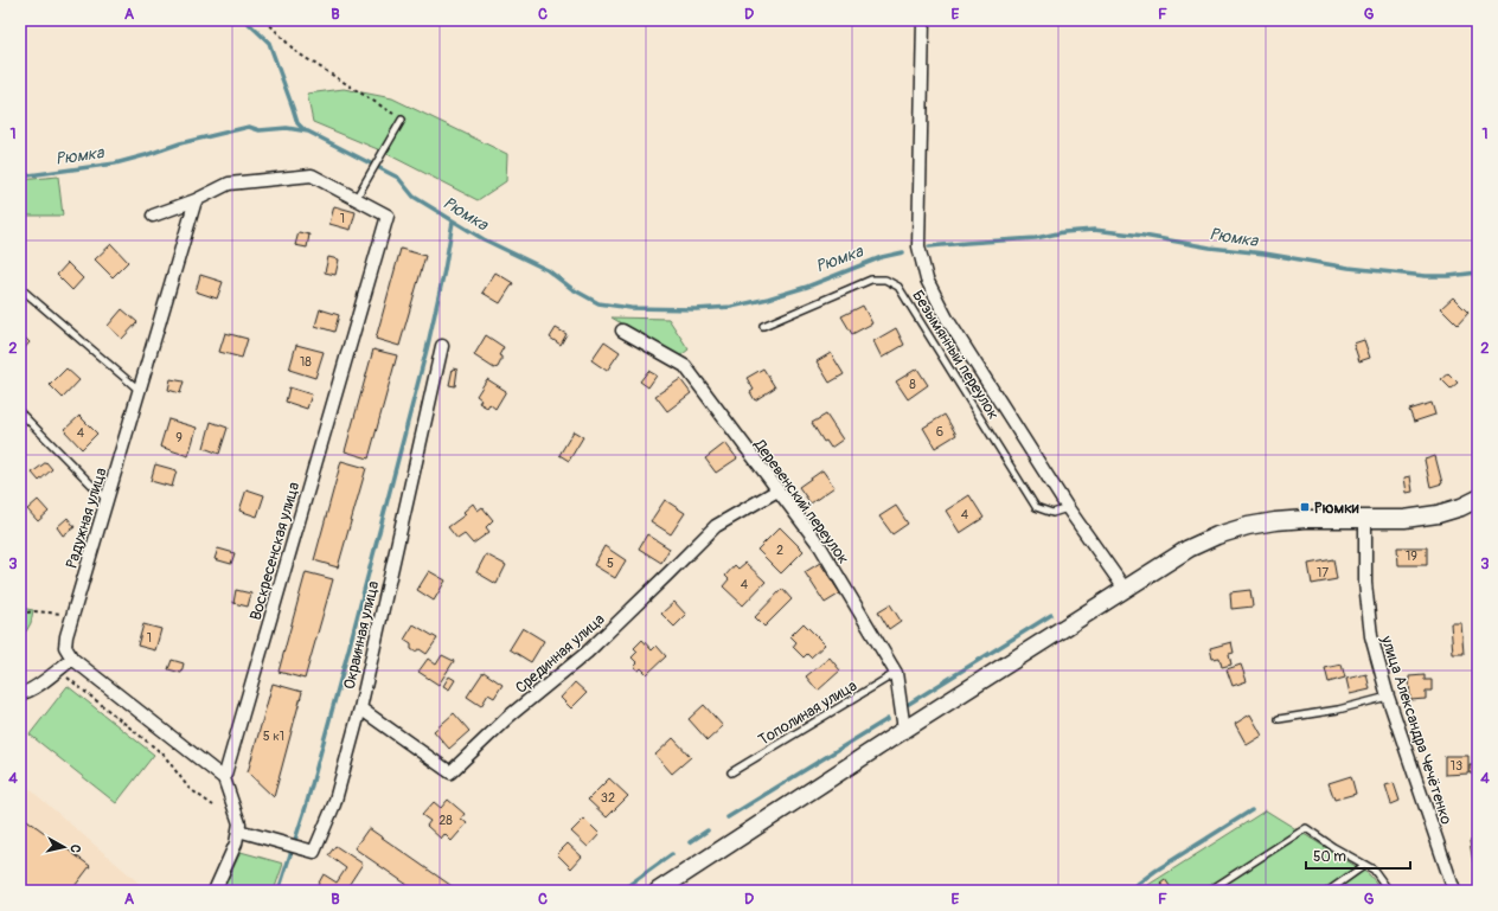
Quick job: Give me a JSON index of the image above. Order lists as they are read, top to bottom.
{
  "streets": {
    "street": [
      "Деревенский переулок",
      "Радужная улица",
      "Воскресенская улица",
      "Окраинная улица",
      "Срединная улица",
      "улица Александра Чечётенко"
    ],
    "lane": ["Безымянный переулок", "Тополиная улица"]
  },
  "crossings": [
    ["Деревенский переулок", "Срединная улица"],
    ["Деревенский переулок", "Тополиная улица"],
    ["Окраинная улица", "Срединная улица"]
  ],
  "water": ["Рюмка"],
  "places": {
    "transit": ["Рюмки"]
  },
  "house_numbers": [
    "1",
    "18",
    "8",
    "6",
    "4",
    "9",
    "4",
    "2",
    "19",
    "5",
    "17",
    "4",
    "1",
    "5 к1",
    "13",
    "32",
    "28"
  ],
  "scale_bar": "50 m",
  "north": "right",
  "grid": {
    "columns": [
      "A",
      "B",
      "C",
      "D",
      "E",
      "F",
      "G"
    ],
    "rows": [
      "1",
      "2",
      "3",
      "4"
    ]
  }
}
